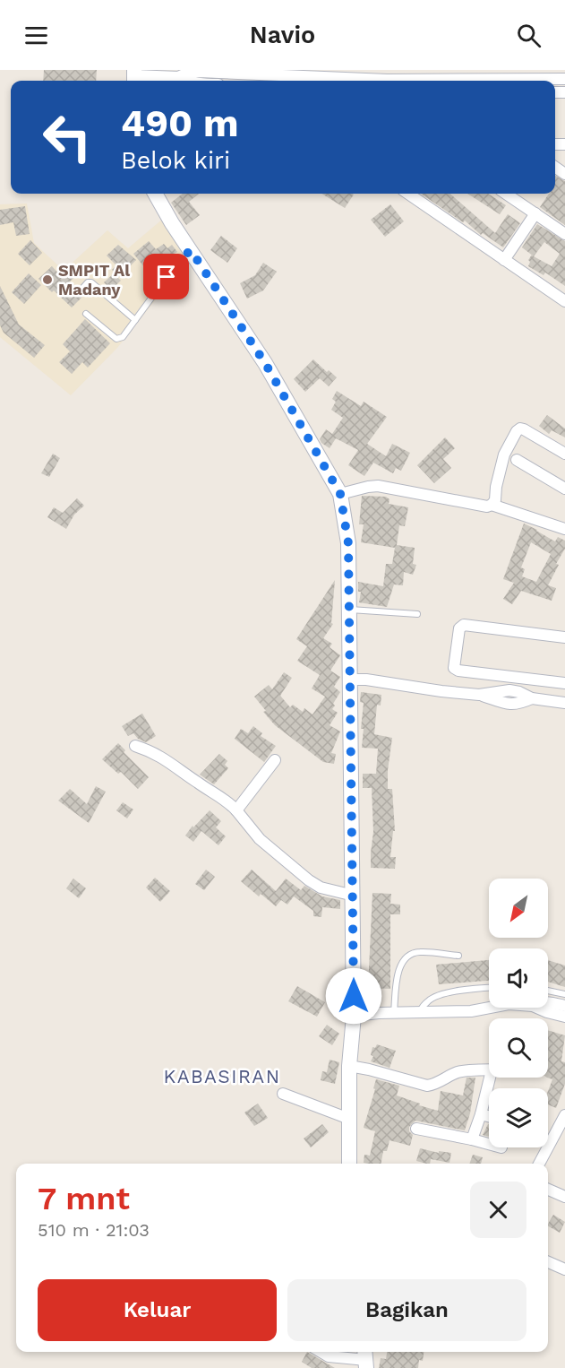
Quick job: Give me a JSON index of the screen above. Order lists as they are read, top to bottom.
{
  "districts": ["KABASIRAN"],
  "places": ["SMPIT Al Madany"],
  "north": "bottom left",
  "page": {
    "header": "Navio",
    "turn": ["490 m", "Belok kiri"],
    "heading": ["7 mnt", "510 m · 21:03"],
    "buttons": ["Keluar", "Bagikan"]
  }
}
